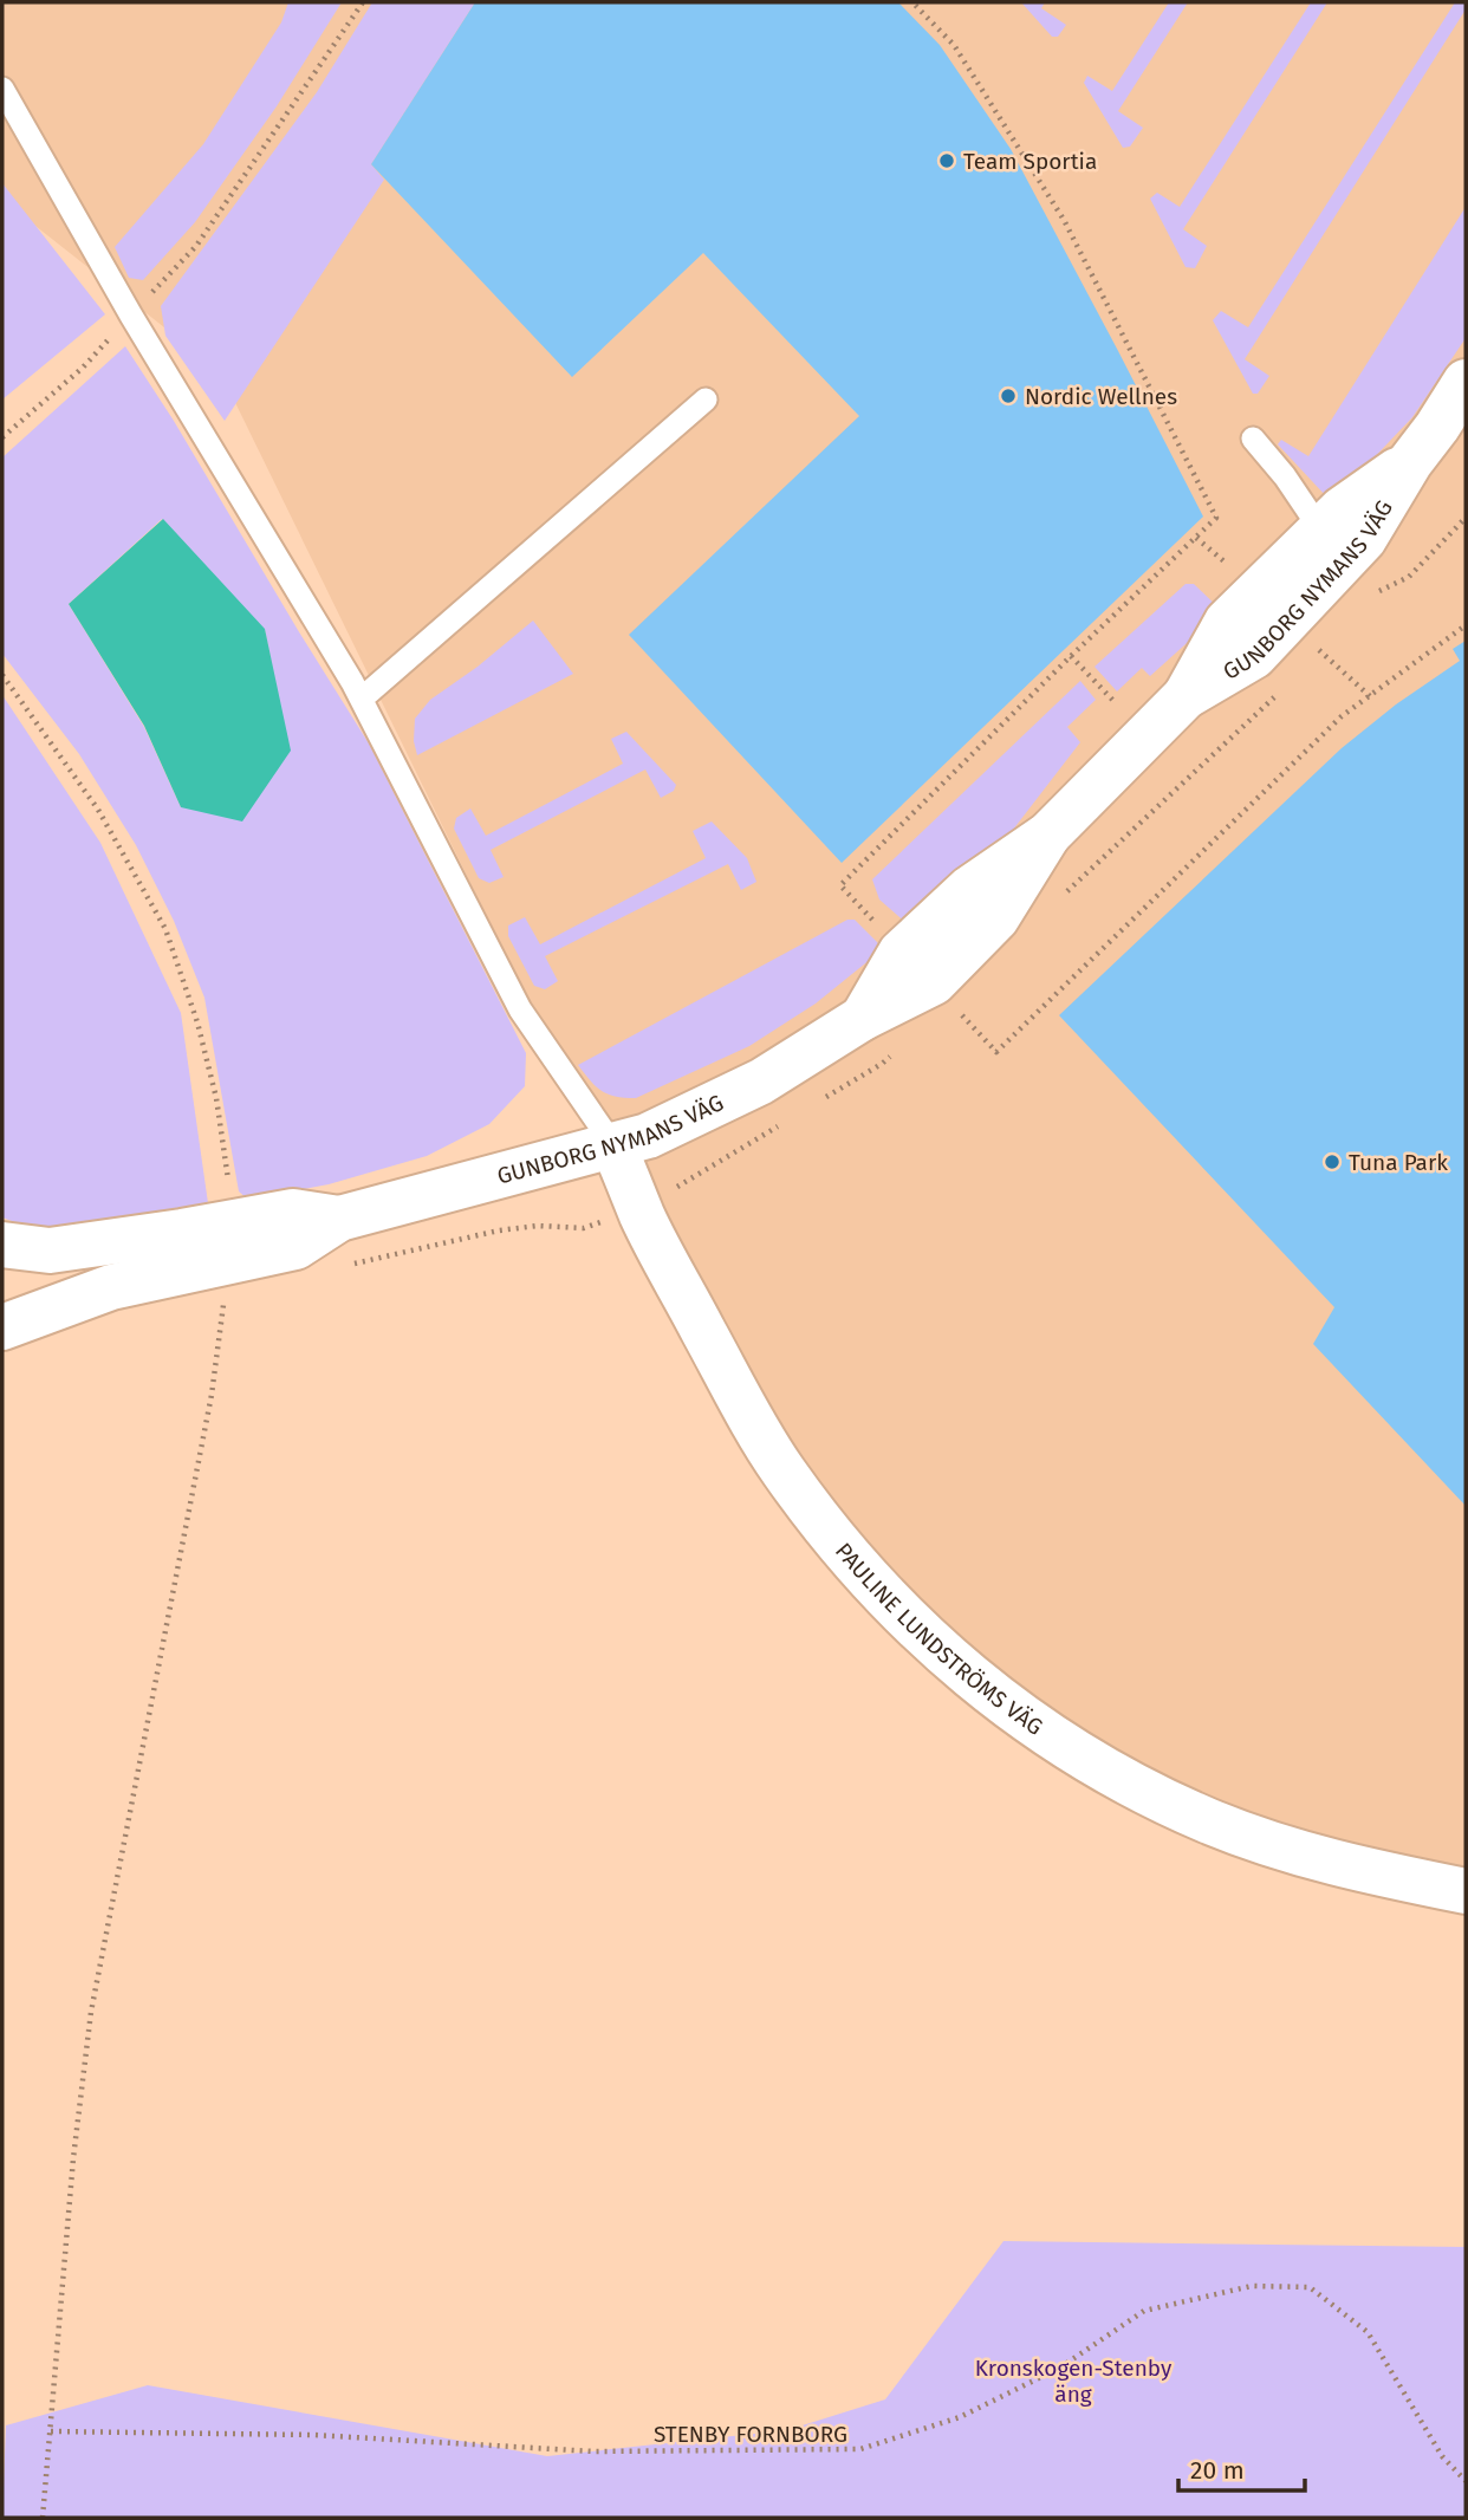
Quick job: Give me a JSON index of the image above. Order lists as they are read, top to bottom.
{
  "streets": {
    "street": ["GUNBORG NYMANS VÄG", "PAULINE LUNDSTRÖMS VÄG"],
    "path": ["STENBY FORNBORG"]
  },
  "crossings": [
    ["GUNBORG NYMANS VÄG", "PAULINE LUNDSTRÖMS VÄG"]
  ],
  "parks": ["Kronskogen-Stenby äng"],
  "places": ["Team Sportia", "Nordic Wellnes", "Tuna Park"],
  "scale_bar": "20 m"
}
